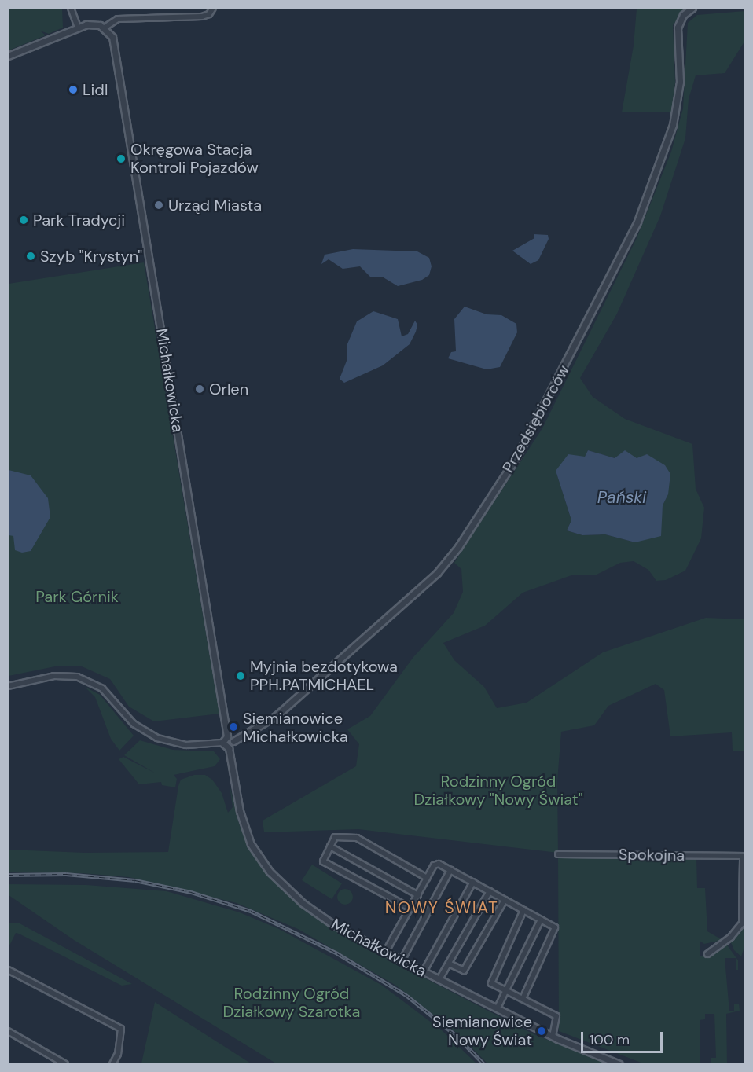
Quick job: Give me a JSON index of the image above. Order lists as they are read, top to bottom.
{
  "streets": {
    "street": ["Michałkowicka", "Przedsiębiorców", "Spokojna"]
  },
  "districts": ["NOWY ŚWIAT"],
  "water": ["Pański"],
  "parks": ["Park Górnik", "Rodzinny Ogród Działkowy \"Nowy Świat\"", "Rodzinny Ogród Działkowy Szarotka"],
  "places": [
    "Lidl",
    "Okręgowa Stacja Kontroli Pojazdów",
    "Urząd Miasta",
    "Park Tradycji",
    "Szyb \"Krystyn\"",
    "Orlen",
    "Myjnia bezdotykowa PPH.PATMICHAEL",
    "Siemianowice Michałkowicka",
    "Siemianowice Nowy Świat"
  ],
  "scale_bar": "100 m"
}
